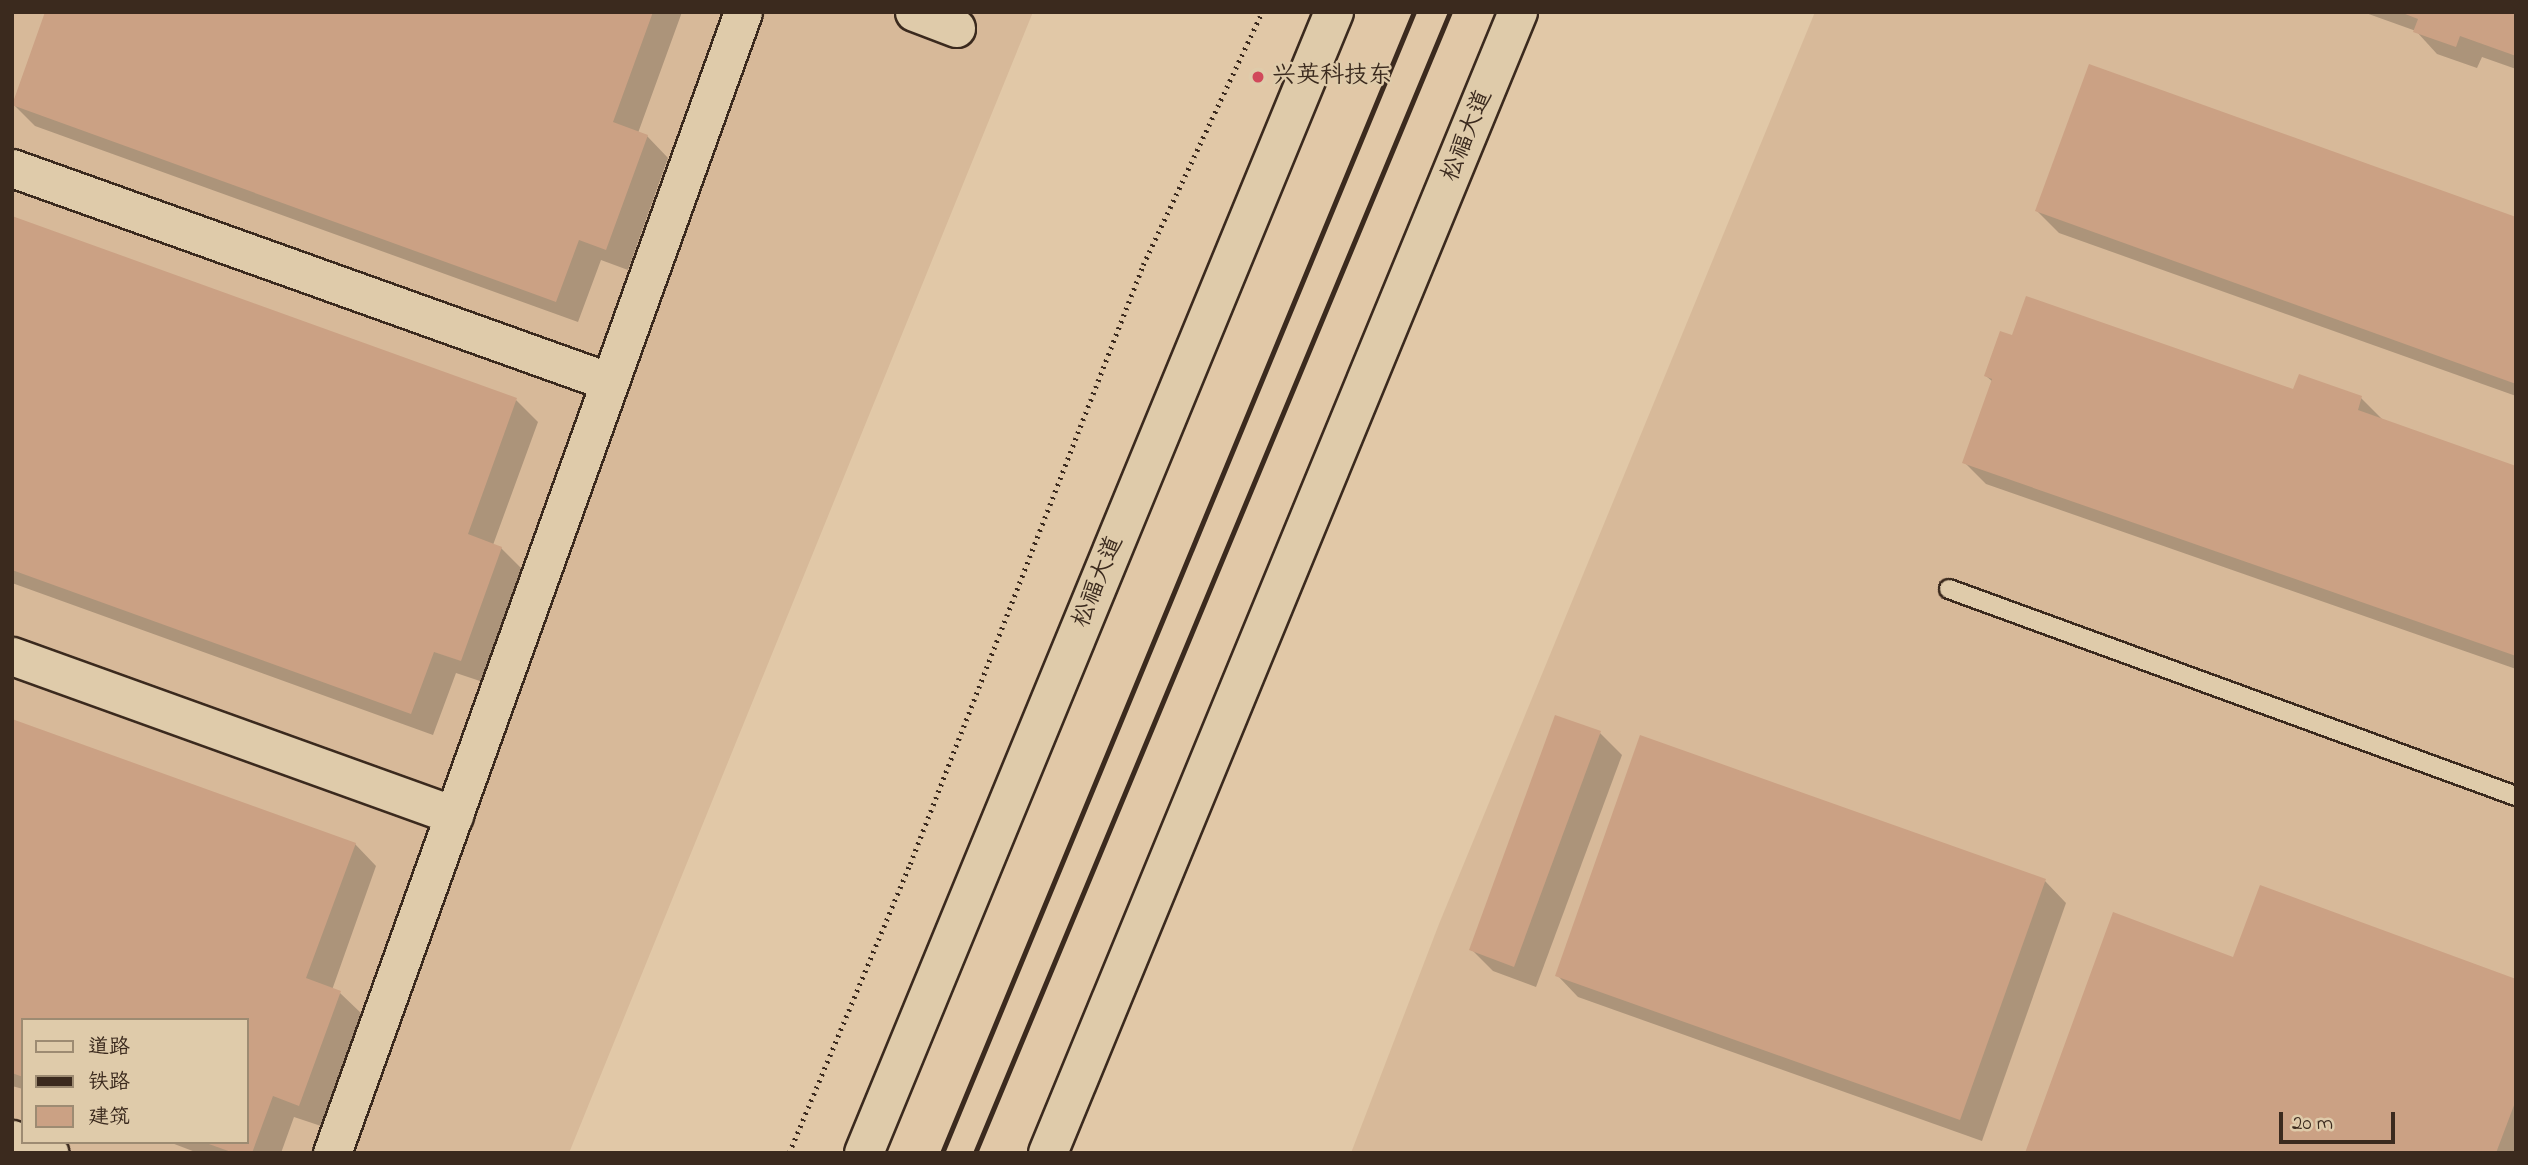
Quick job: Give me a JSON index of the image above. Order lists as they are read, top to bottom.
{
  "streets": {
    "main road": ["松福大道"]
  },
  "places": ["兴英科技东"],
  "legend": ["道路", "铁路", "建筑"],
  "scale_bar": "20 m"
}
